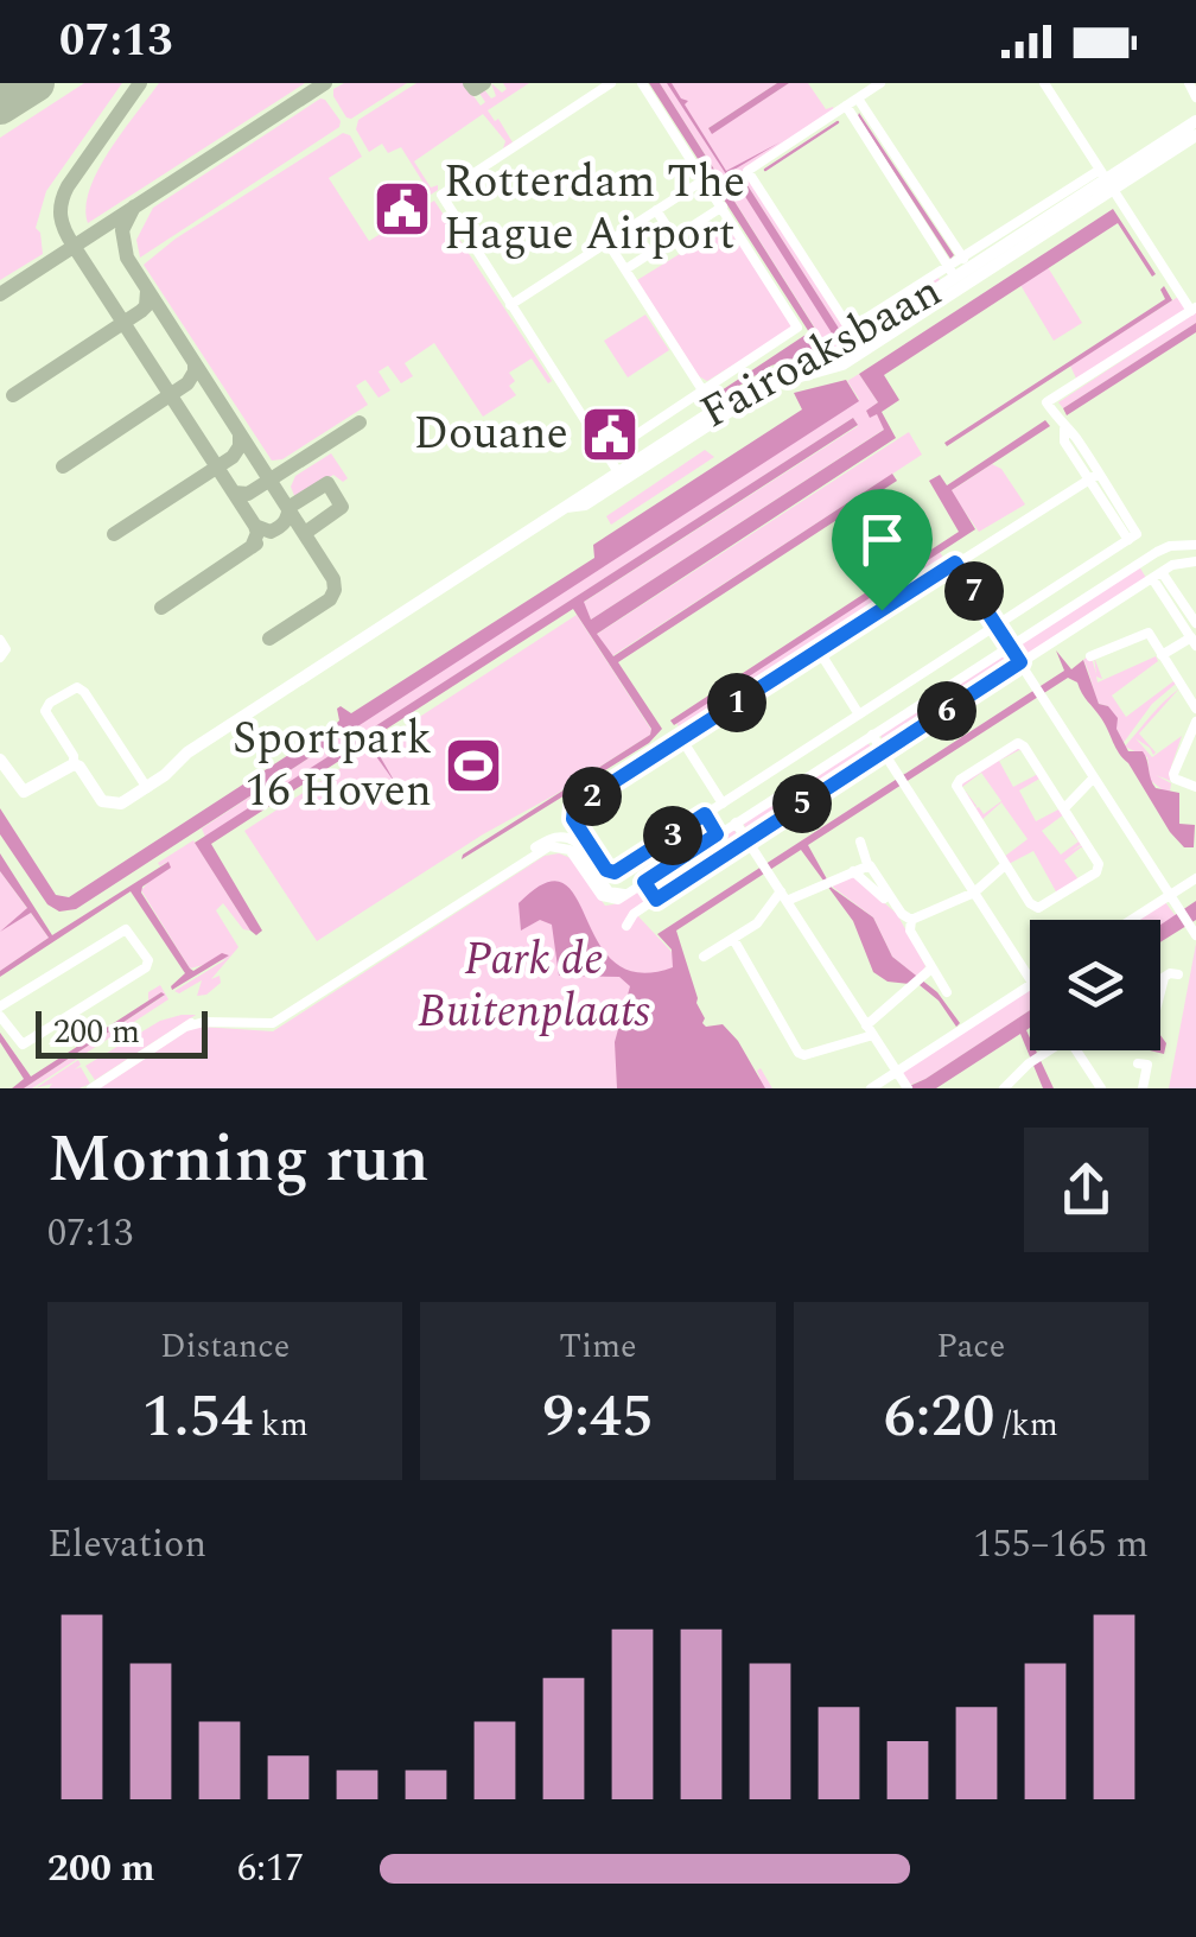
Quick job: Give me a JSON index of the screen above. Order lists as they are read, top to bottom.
{
  "streets": {
    "main road": ["Fairoaksbaan"]
  },
  "parks": ["Park de Buitenplaats"],
  "places": {
    "public building": ["Rotterdam The Hague Airport", "Douane"],
    "sports": ["Sportpark 16 Hoven"]
  },
  "scale_bar": "200 m",
  "page": {
    "status": "07:13",
    "pins": [
      "7",
      "1",
      "6",
      "2",
      "5",
      "3"
    ],
    "scale": "200 m",
    "heading": ["Morning run", "07:13"],
    "stats": [
      ["Distance", "1.54 km"],
      ["Time", "9:45"],
      ["Pace", "6:20 /km"]
    ],
    "chart": ["Elevation", "155–165 m"],
    "list": [
      {
        "name": "200 m",
        "note": "6:17"
      }
    ]
  }
}
